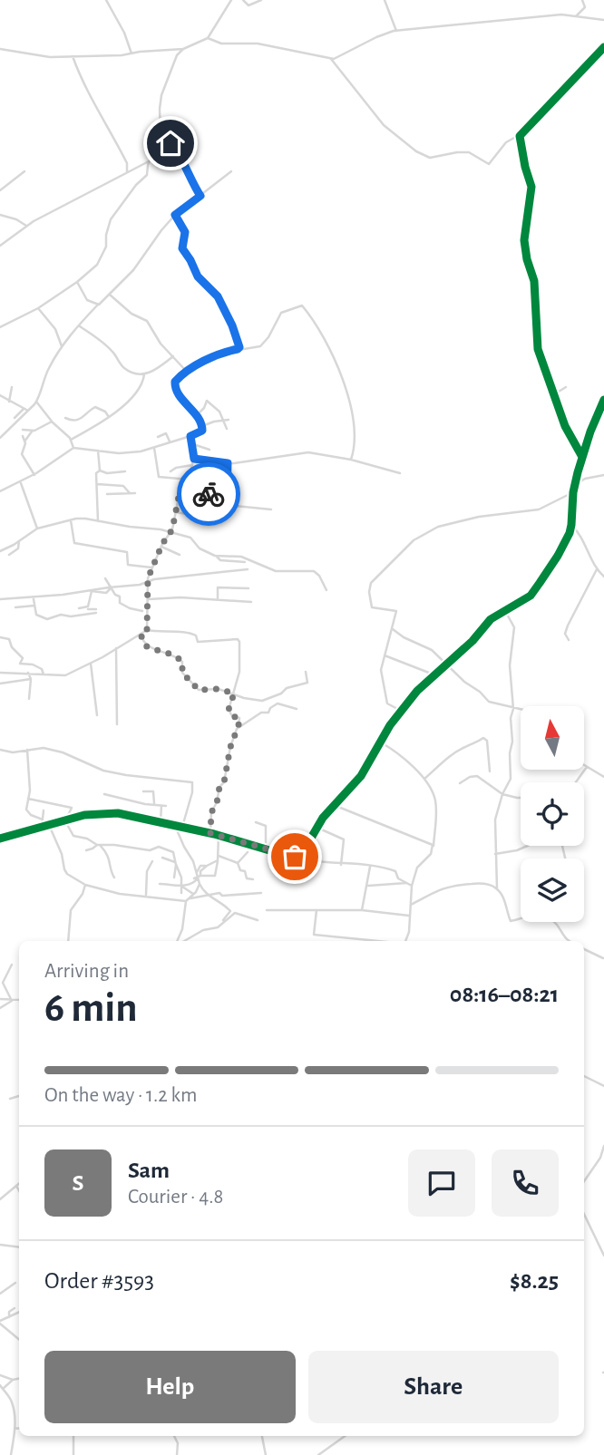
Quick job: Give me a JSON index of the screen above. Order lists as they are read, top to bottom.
{
  "north": "top",
  "page": {
    "heading": ["6 min", "Arriving in", "08:16–08:21"],
    "panel": [
      "Sam",
      "Courier · 4.8",
      "Order #3593",
      "$8.25"
    ],
    "bar": "On the way · 1.2 km",
    "round": "S",
    "buttons": ["Help", "Share"]
  }
}
